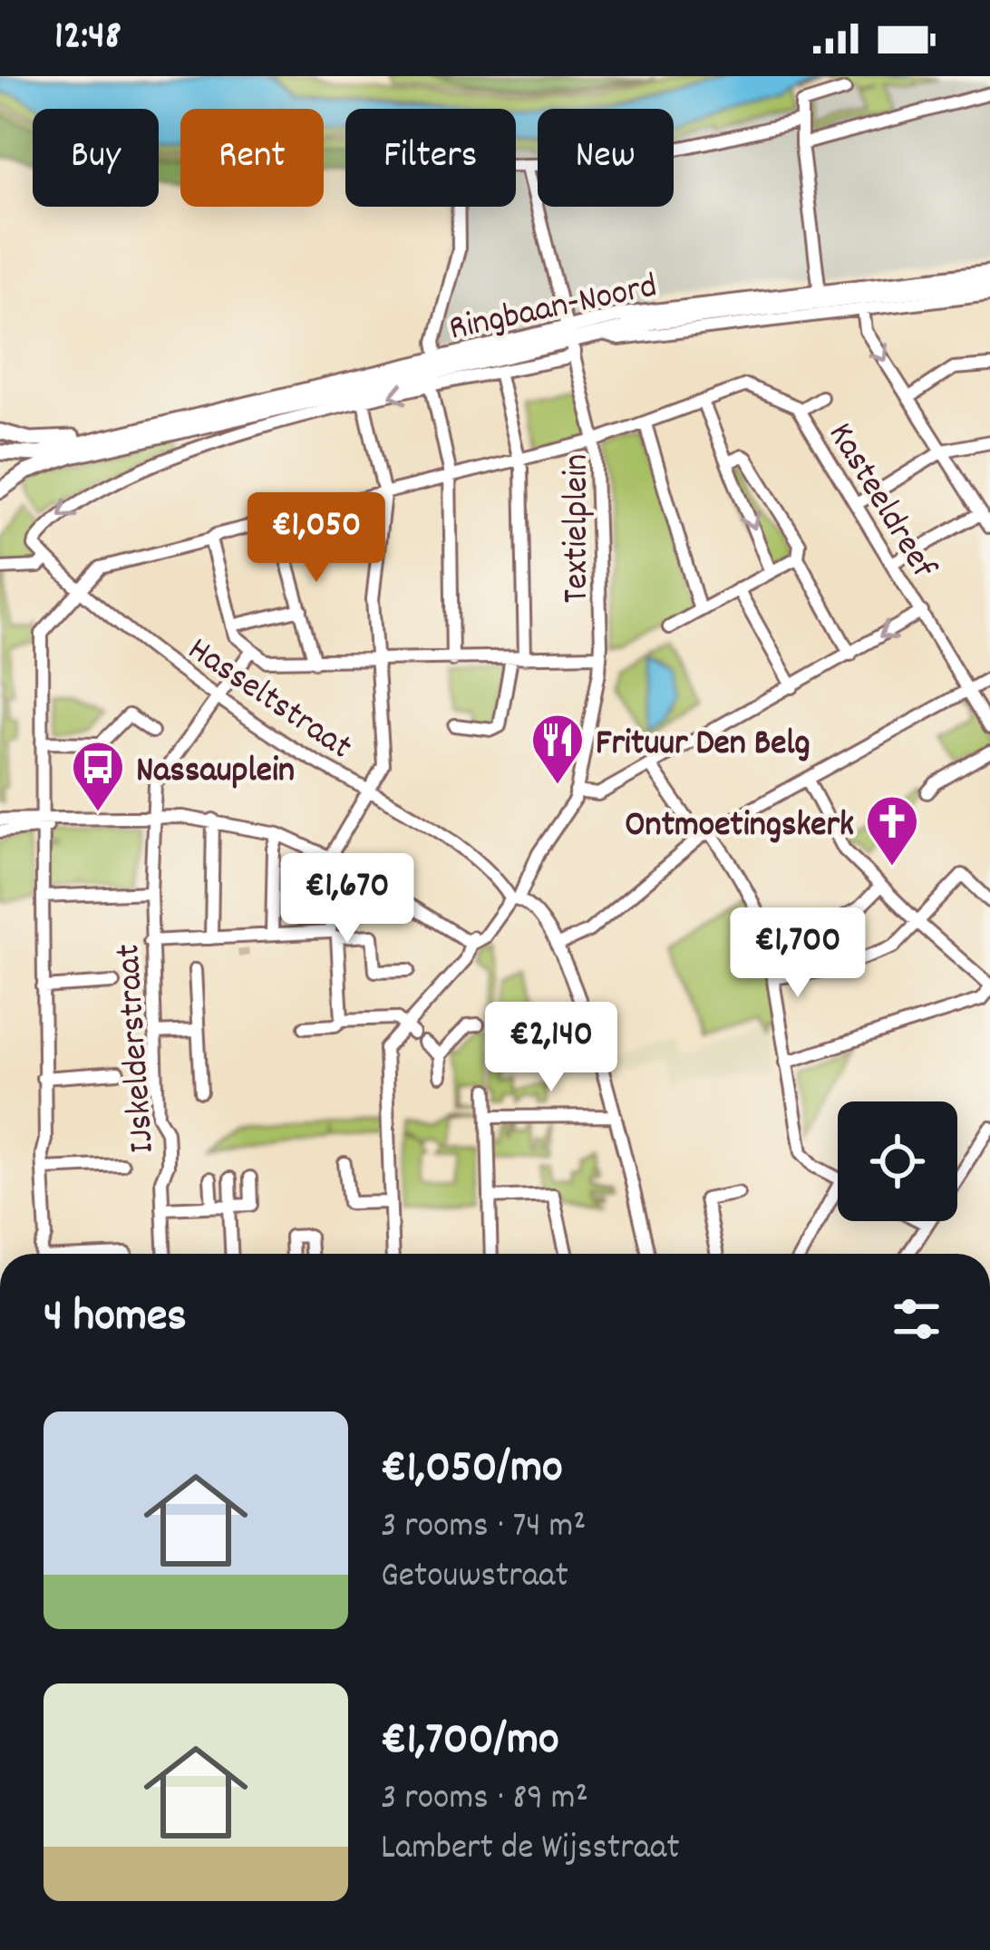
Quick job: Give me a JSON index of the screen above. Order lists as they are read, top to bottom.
{
  "streets": {
    "main road": ["Ringbaan-Noord"],
    "street": [
      "Kasteeldreef",
      "Textielplein",
      "Hasseltstraat",
      "IJskelderstraat"
    ]
  },
  "crossings": [
    ["Ringbaan-Noord", "Hasseltstraat"],
    ["Kasteeldreef", "Textielplein"],
    ["Textielplein", "Hasseltstraat"]
  ],
  "places": {
    "restaurant": ["Frituur Den Belg"],
    "bus stop": ["Nassauplein"],
    "church": ["Ontmoetingskerk"]
  },
  "page": {
    "status": "12:48",
    "chip": [
      "Buy",
      "Rent",
      "Filters",
      "New"
    ],
    "price": [
      "€1,050",
      "€1,670",
      "€1,700",
      "€2,140"
    ],
    "heading": "4 homes",
    "list": [
      {
        "name": "€1,050/mo",
        "note": "3 rooms · 74 m² · Getouwstraat"
      },
      {
        "name": "€1,700/mo",
        "note": "3 rooms · 89 m² · Lambert de Wijsstraat"
      }
    ]
  }
}
